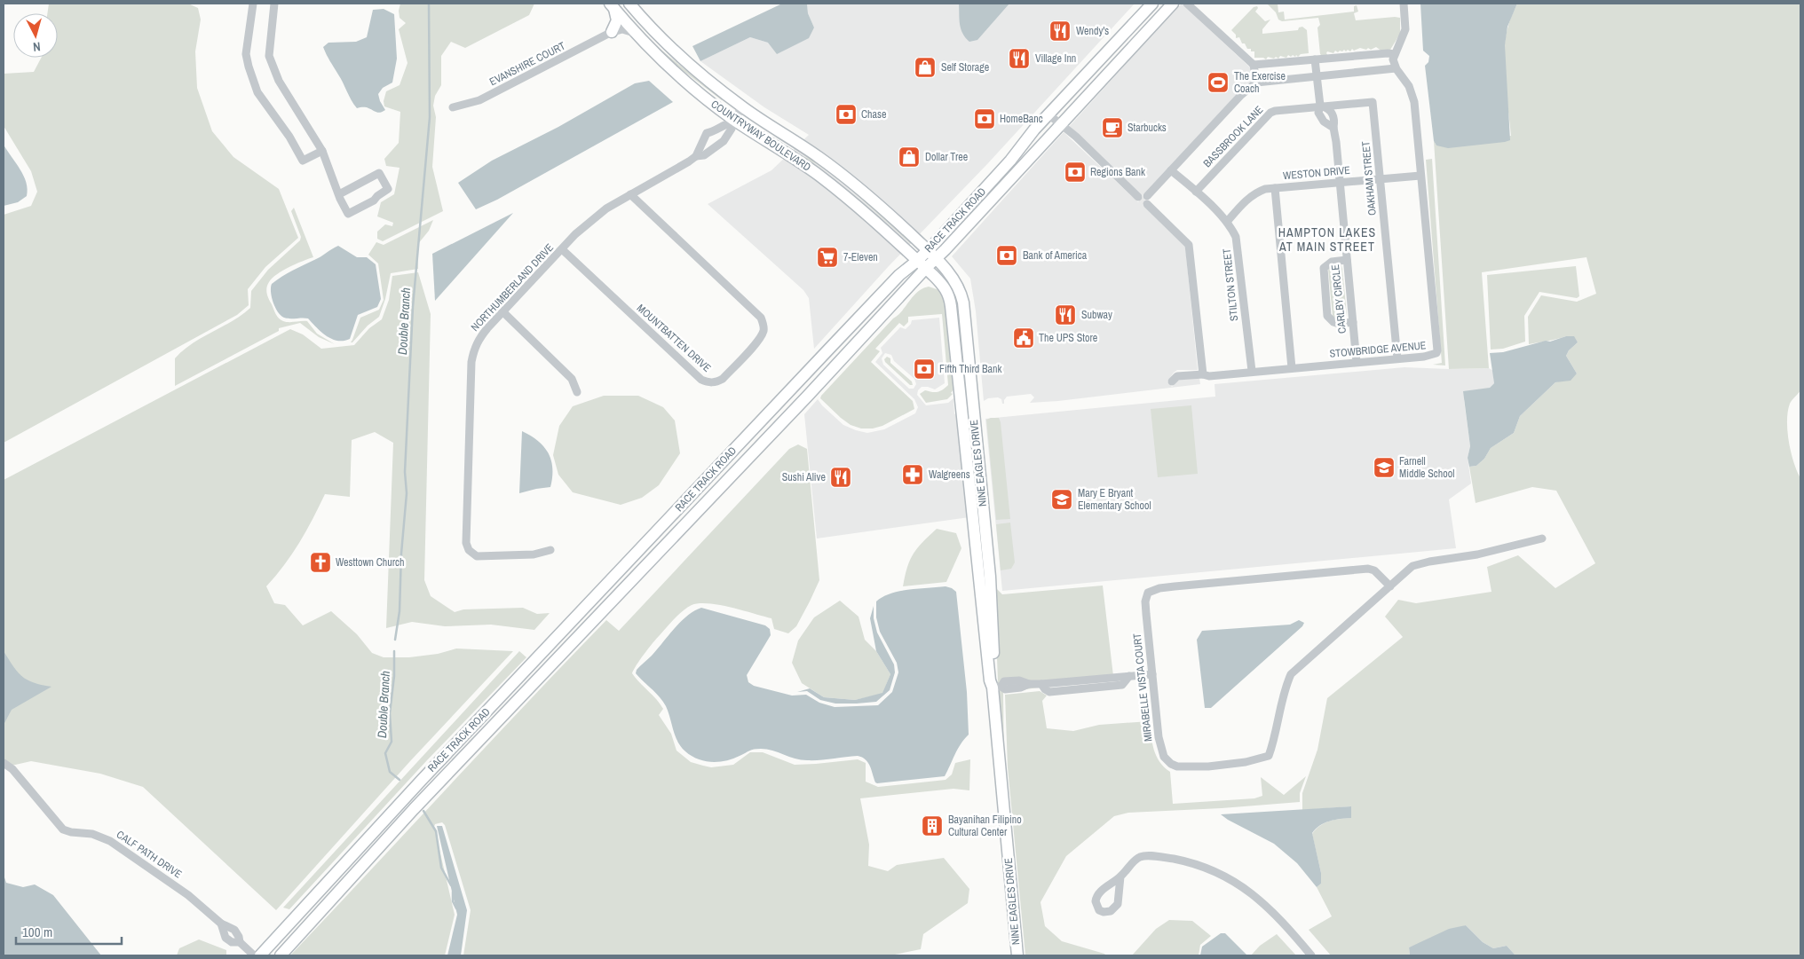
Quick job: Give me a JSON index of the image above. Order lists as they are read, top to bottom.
{
  "streets": {
    "main road": ["COUNTRYWAY BOULEVARD", "RACE TRACK ROAD", "NINE EAGLES DRIVE"],
    "street": [
      "EVANSHIRE COURT",
      "BASSBROOK LANE",
      "WESTON DRIVE",
      "OAKHAM STREET",
      "STILTON STREET",
      "NORTHUMBERLAND DRIVE",
      "CARLBY CIRCLE",
      "MOUNTBATTEN DRIVE",
      "STOWBRIDGE AVENUE",
      "MIRABELLE VISTA COURT",
      "CALF PATH DRIVE"
    ]
  },
  "crossings": [
    ["EVANSHIRE COURT", "COUNTRYWAY BOULEVARD"],
    ["COUNTRYWAY BOULEVARD", "RACE TRACK ROAD"],
    ["COUNTRYWAY BOULEVARD", "NORTHUMBERLAND DRIVE"],
    ["COUNTRYWAY BOULEVARD", "NINE EAGLES DRIVE"],
    ["BASSBROOK LANE", "OAKHAM STREET"],
    ["BASSBROOK LANE", "STILTON STREET"],
    ["BASSBROOK LANE", "CARLBY CIRCLE"],
    ["BASSBROOK LANE", "STOWBRIDGE AVENUE"],
    ["WESTON DRIVE", "OAKHAM STREET"],
    ["WESTON DRIVE", "STILTON STREET"],
    ["WESTON DRIVE", "CARLBY CIRCLE"],
    ["WESTON DRIVE", "STOWBRIDGE AVENUE"],
    ["OAKHAM STREET", "STOWBRIDGE AVENUE"],
    ["RACE TRACK ROAD", "NINE EAGLES DRIVE"],
    ["STILTON STREET", "STOWBRIDGE AVENUE"],
    ["NORTHUMBERLAND DRIVE", "MOUNTBATTEN DRIVE"],
    ["CARLBY CIRCLE", "STOWBRIDGE AVENUE"]
  ],
  "districts": ["HAMPTON LAKES AT MAIN STREET"],
  "water": ["Double Branch"],
  "places": {
    "restaurant": [
      "Wendy's",
      "Village Inn",
      "Subway",
      "Sushi Alive"
    ],
    "shop": ["Self Storage", "Dollar Tree"],
    "sports": ["The Exercise Coach"],
    "bank": [
      "Chase",
      "HomeBanc",
      "Regions Bank",
      "Bank of America",
      "Fifth Third Bank"
    ],
    "cafe": ["Starbucks"],
    "supermarket": ["7-Eleven"],
    "public building": ["The UPS Store"],
    "school or university": ["Farnell Middle School", "Mary E Bryant Elementary School"],
    "pharmacy": ["Walgreens"],
    "church": ["Westtown Church"],
    "building": ["Bayanihan Filipino Cultural Center"]
  },
  "scale_bar": "100 m",
  "north": "bottom"
}
